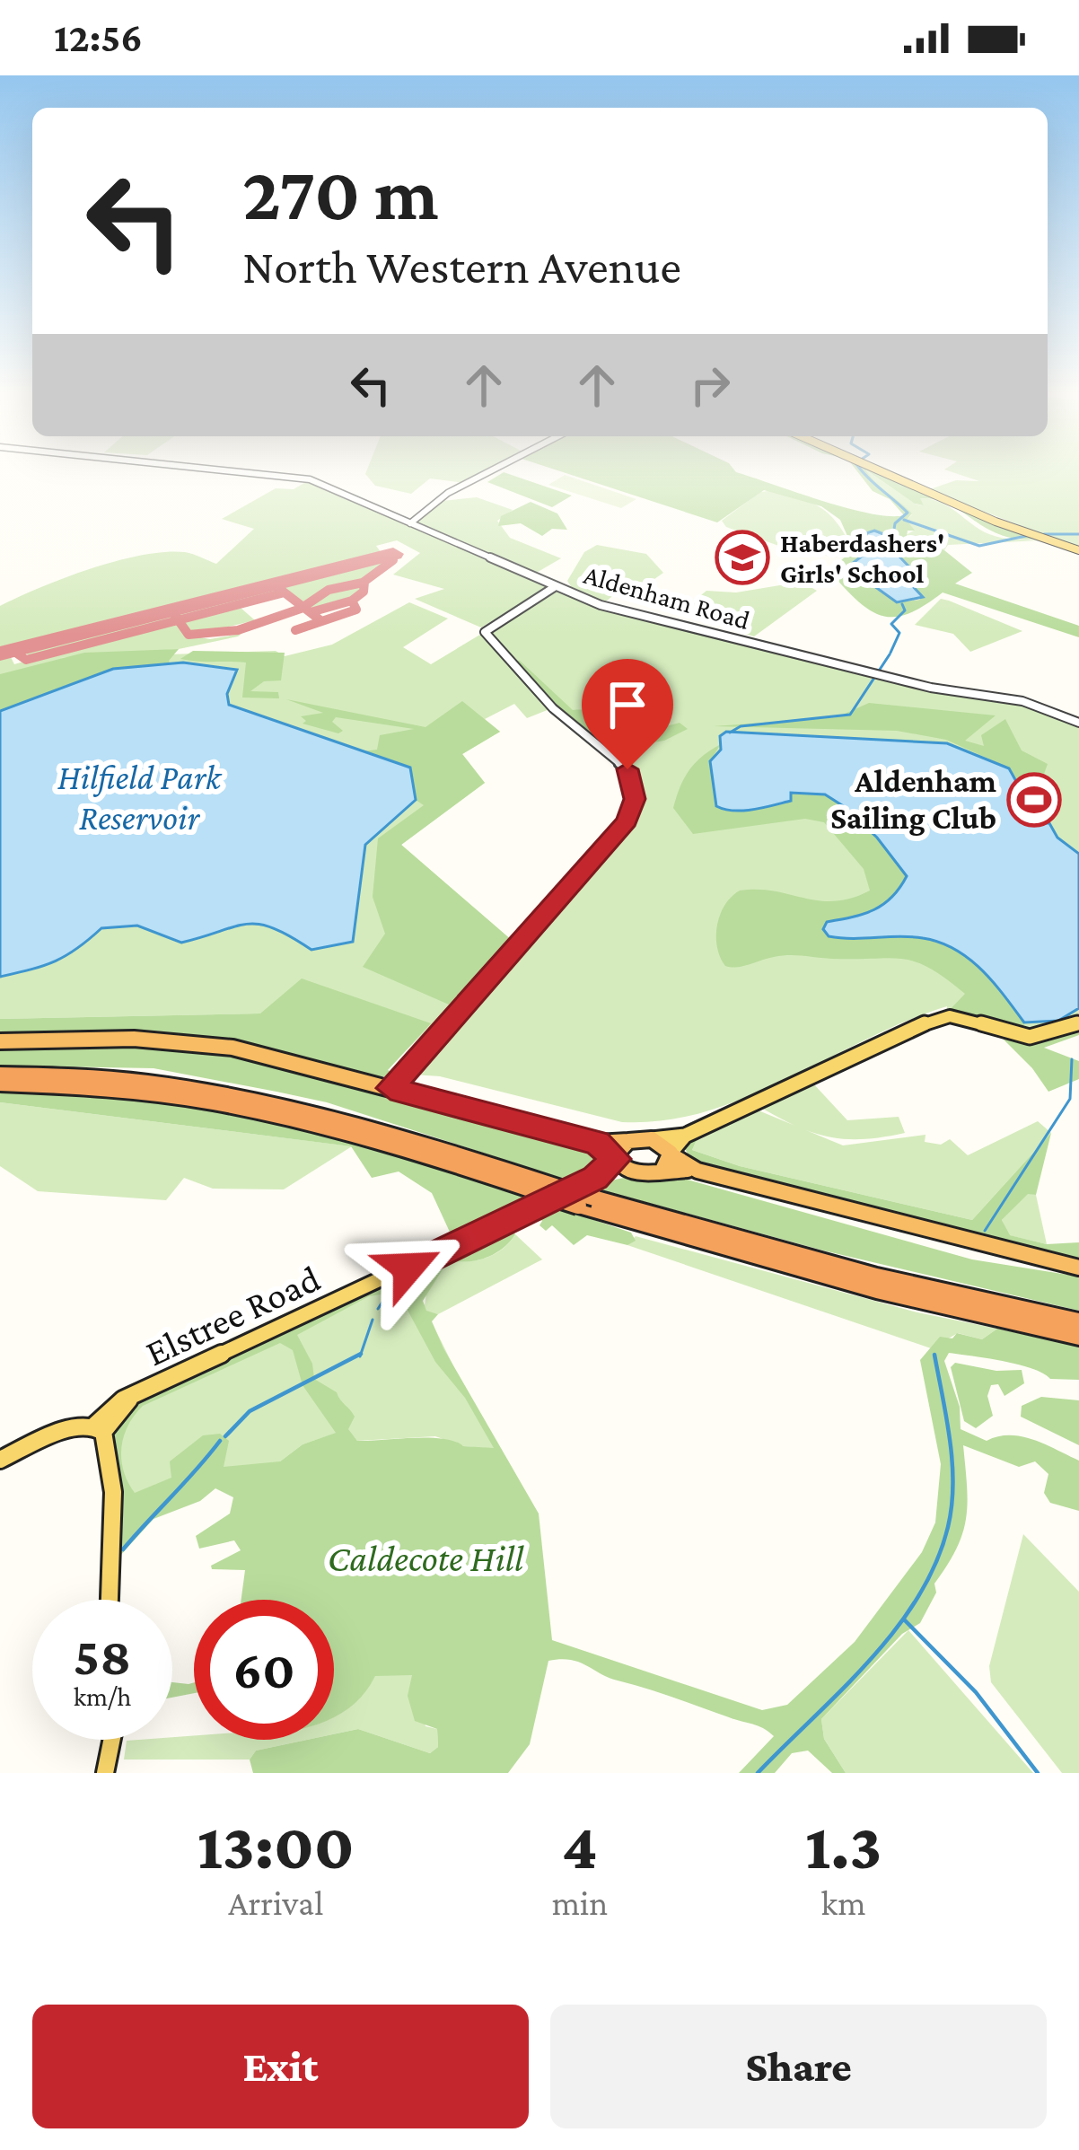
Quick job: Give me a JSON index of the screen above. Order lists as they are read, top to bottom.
{
  "streets": {
    "main road": ["Elstree Road"],
    "street": ["Aldenham Road"]
  },
  "water": ["Hilfield Park Reservoir"],
  "parks": ["Caldecote Hill"],
  "places": {
    "school or university": ["Haberdashers' Girls' School"],
    "sports": ["Aldenham Sailing Club"]
  },
  "page": {
    "status": "12:56",
    "turn": ["270 m", "North Western Avenue"],
    "speed": "58 km/h",
    "limit": "60",
    "eta": [
      "13:00",
      "Arrival",
      "4",
      "min",
      "1.3",
      "km"
    ],
    "buttons": ["Exit", "Share"]
  }
}
